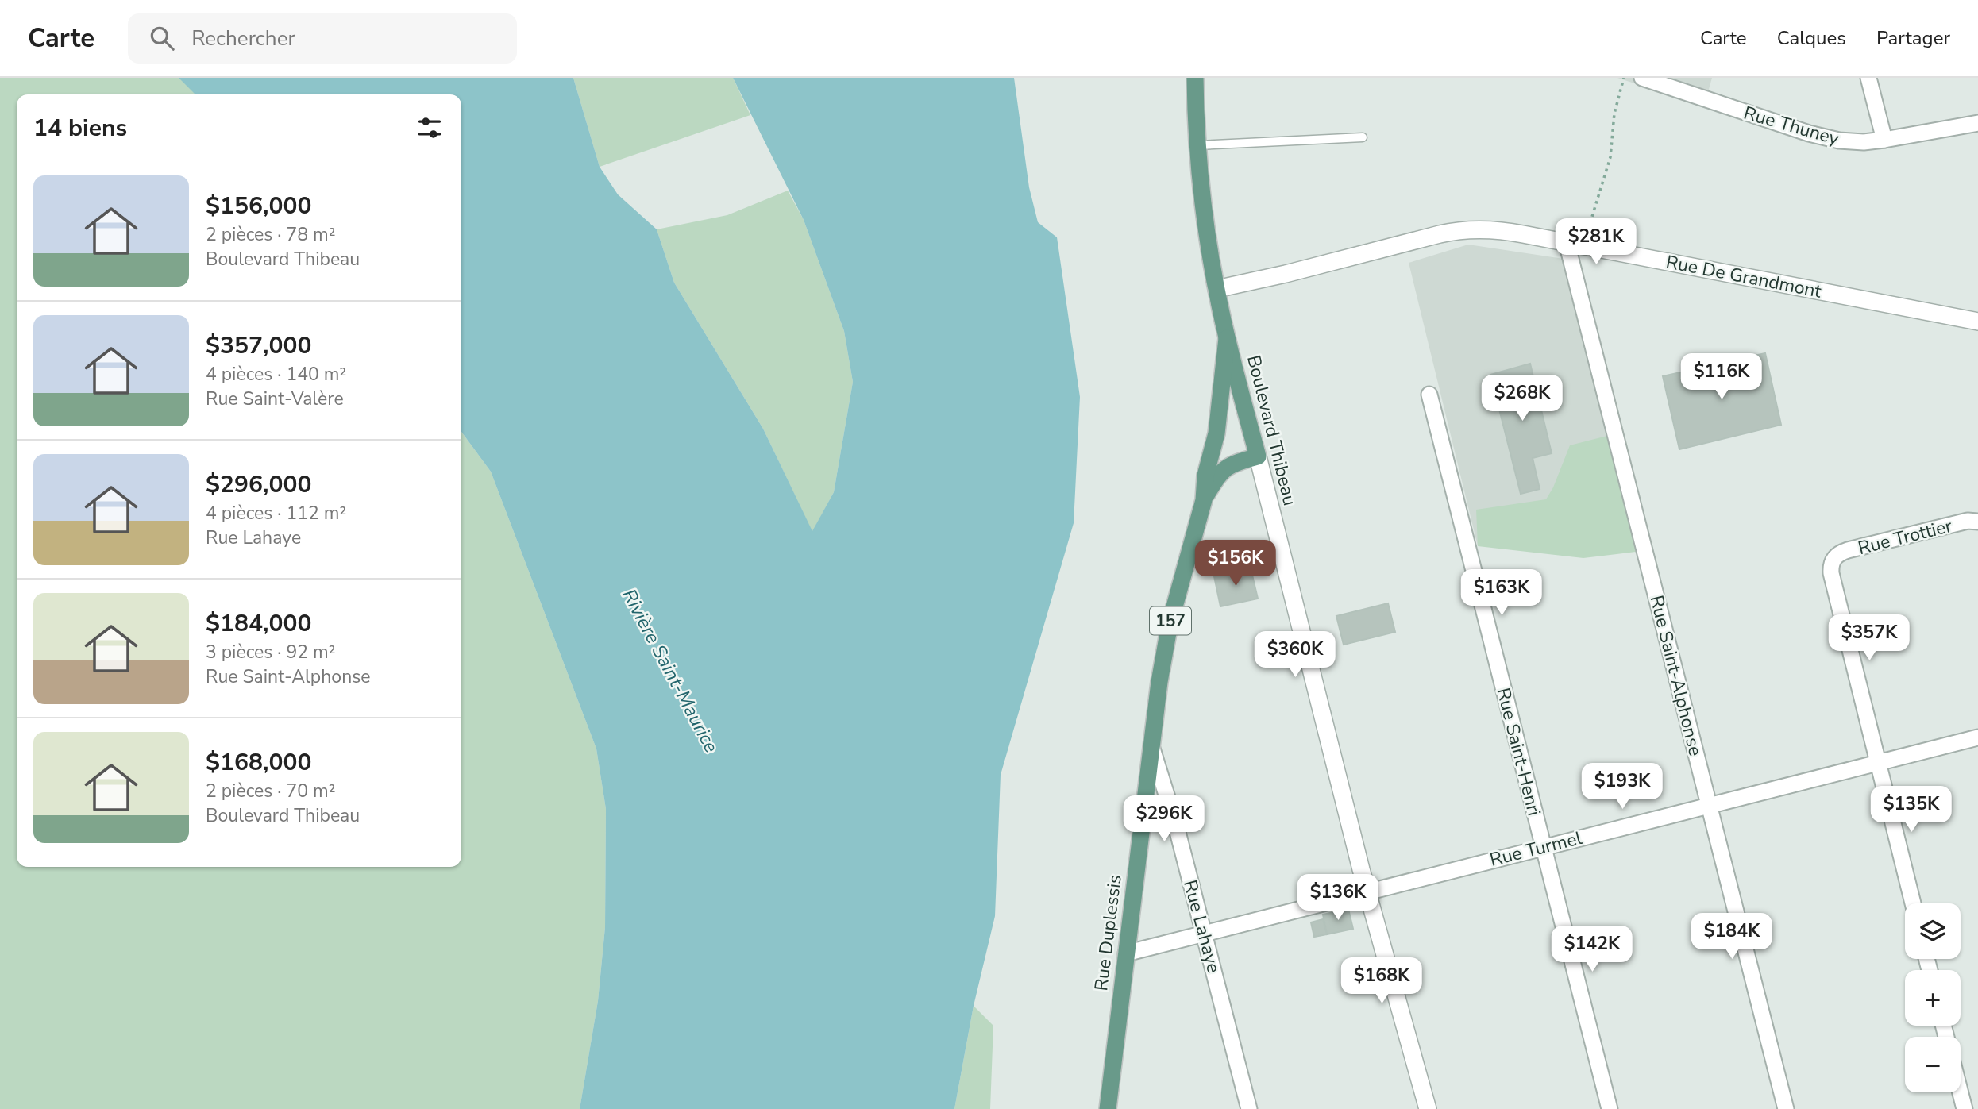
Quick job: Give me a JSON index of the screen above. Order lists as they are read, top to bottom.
{
  "streets": {
    "main road": ["Boulevard Thibeau", "157", "Rue Duplessis"],
    "street": [
      "Rue Thuney",
      "Rue De Grandmont",
      "Rue Trottier",
      "Rue Saint-Alphonse",
      "Rue Saint-Henri",
      "Rue Turmel",
      "Rue Lahaye"
    ]
  },
  "crossings": [
    ["Rue De Grandmont", "Boulevard Thibeau"],
    ["Rue De Grandmont", "Rue Saint-Alphonse"],
    ["Boulevard Thibeau", "Rue Turmel"],
    ["Boulevard Thibeau", "Rue Duplessis"],
    ["Rue Trottier", "Rue Turmel"],
    ["Rue Saint-Alphonse", "Rue Turmel"],
    ["Rue Saint-Henri", "Rue Turmel"],
    ["Rue Turmel", "Rue Lahaye"],
    ["Rue Turmel", "Rue Duplessis"],
    ["Rue Lahaye", "Rue Duplessis"]
  ],
  "water": ["Rivière Saint-Maurice"],
  "page": {
    "header": "Carte",
    "search": "Rechercher",
    "nav": ["Carte", "Calques", "Partager"],
    "heading": "14 biens",
    "list": [
      {
        "name": "$156,000",
        "note": "2 pièces · 78 m² · Boulevard Thibeau"
      },
      {
        "name": "$357,000",
        "note": "4 pièces · 140 m² · Rue Saint-Valère"
      },
      {
        "name": "$296,000",
        "note": "4 pièces · 112 m² · Rue Lahaye"
      },
      {
        "name": "$184,000",
        "note": "3 pièces · 92 m² · Rue Saint-Alphonse"
      },
      {
        "name": "$168,000",
        "note": "2 pièces · 70 m² · Boulevard Thibeau"
      }
    ],
    "price": [
      "$281K",
      "$116K",
      "$268K",
      "$156K",
      "$163K",
      "$357K",
      "$360K",
      "$193K",
      "$135K",
      "$296K",
      "$136K",
      "$184K",
      "$142K",
      "$168K"
    ],
    "map_buttons": ["+", "−"]
  }
}
